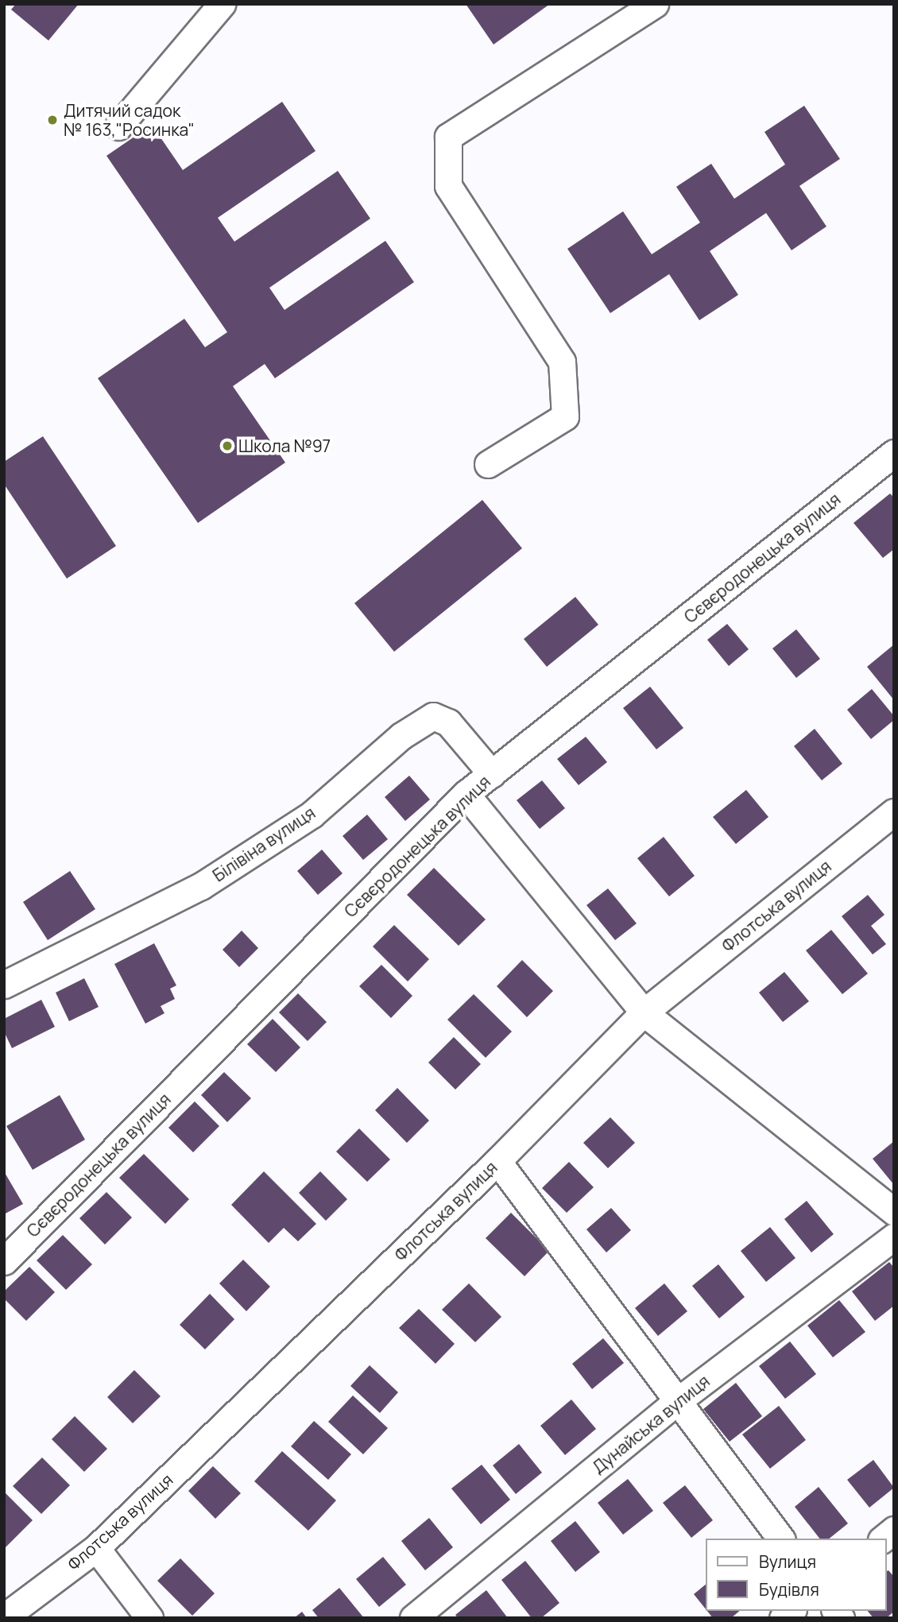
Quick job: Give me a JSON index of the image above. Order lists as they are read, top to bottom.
{
  "streets": {
    "street": [
      "Сєвєродонецька вулиця",
      "Білівіна вулиця",
      "Флотська вулиця",
      "Дунайська вулиця"
    ]
  },
  "crossings": [
    ["Сєвєродонецька вулиця", "Білівіна вулиця"]
  ],
  "places": ["Дитячий садок № 163,\"Росинка\"", "Школа №97"],
  "legend": ["Вулиця", "Будівля"]
}
